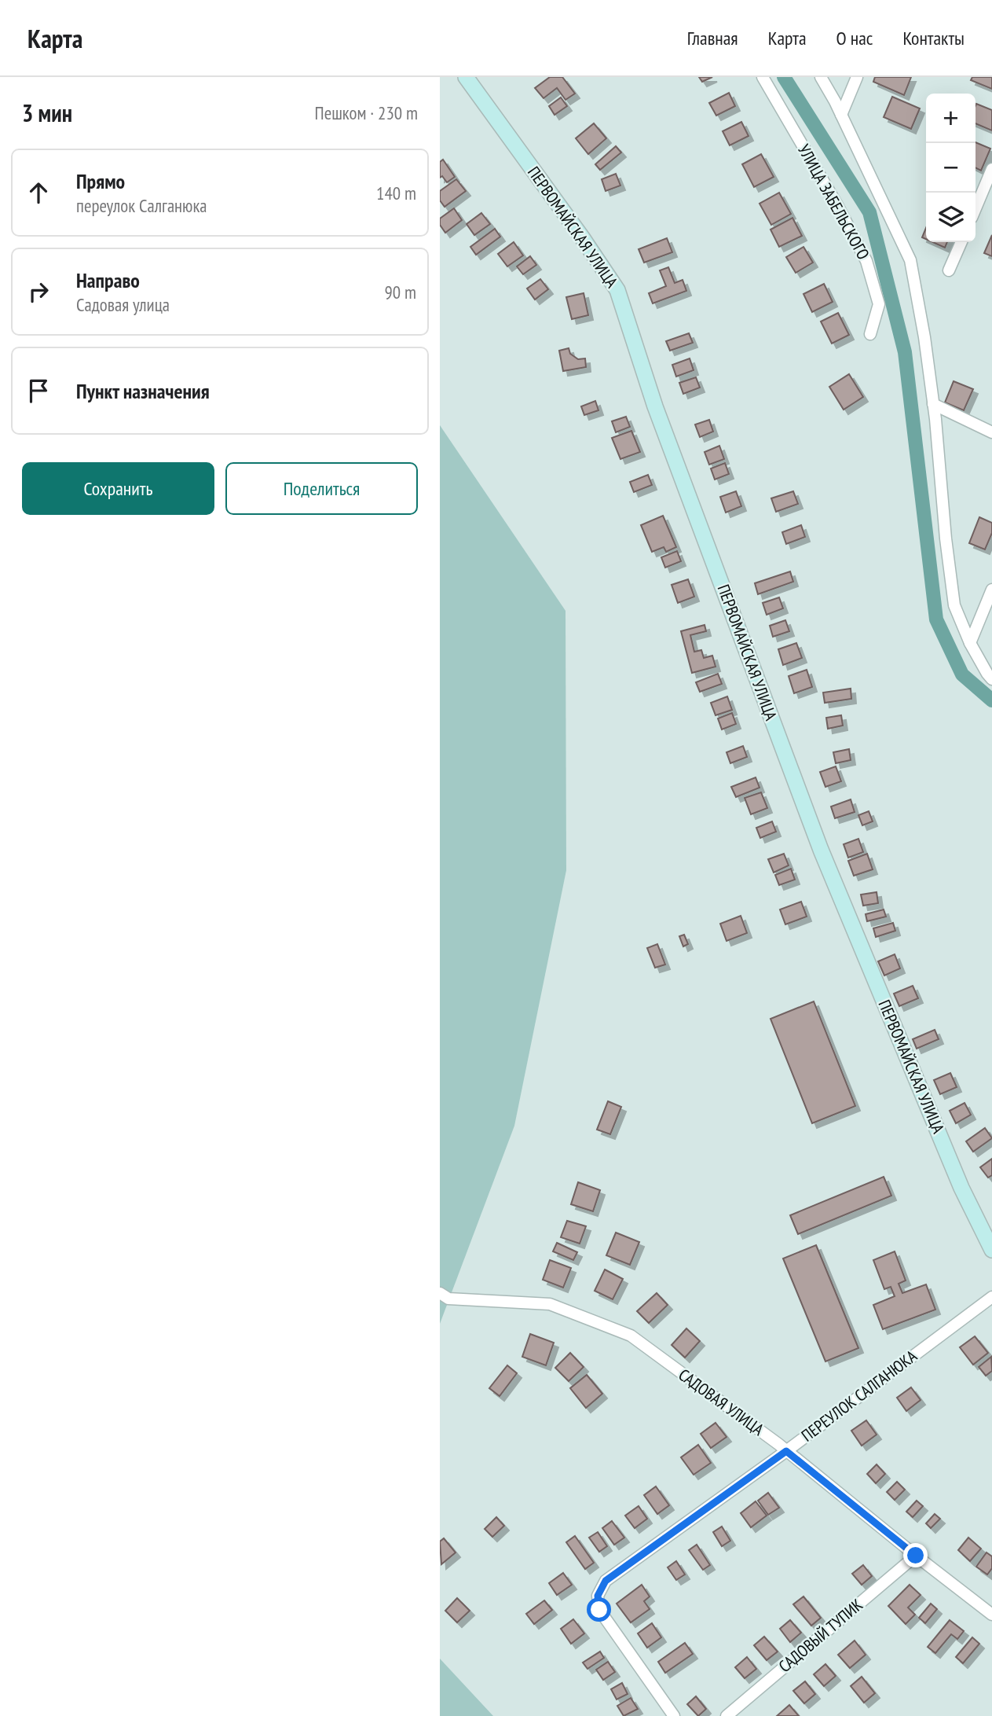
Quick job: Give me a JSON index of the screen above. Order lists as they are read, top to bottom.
{
  "streets": {
    "main road": ["ПЕРВОМАЙСКАЯ УЛИЦА"],
    "street": [
      "УЛИЦА ЗАБЕЛЬСКОГО",
      "ПЕРЕУЛОК САЛГАНЮКА",
      "САДОВАЯ УЛИЦА",
      "САДОВЫЙ ТУПИК"
    ]
  },
  "crossings": [
    ["ПЕРЕУЛОК САЛГАНЮКА", "САДОВАЯ УЛИЦА"],
    ["САДОВАЯ УЛИЦА", "САДОВЫЙ ТУПИК"]
  ],
  "page": {
    "header": "Карта",
    "nav": [
      "Главная",
      "Карта",
      "О нас",
      "Контакты"
    ],
    "heading": ["3 мин", "Пешком · 230 m"],
    "map_buttons": ["+", "−"],
    "list": [
      ["Прямо", "переулок Салганюка", "140 m"],
      ["Направо", "Садовая улица", "90 m"],
      "Пункт назначения"
    ],
    "buttons": ["Сохранить", "Поделиться"]
  }
}
